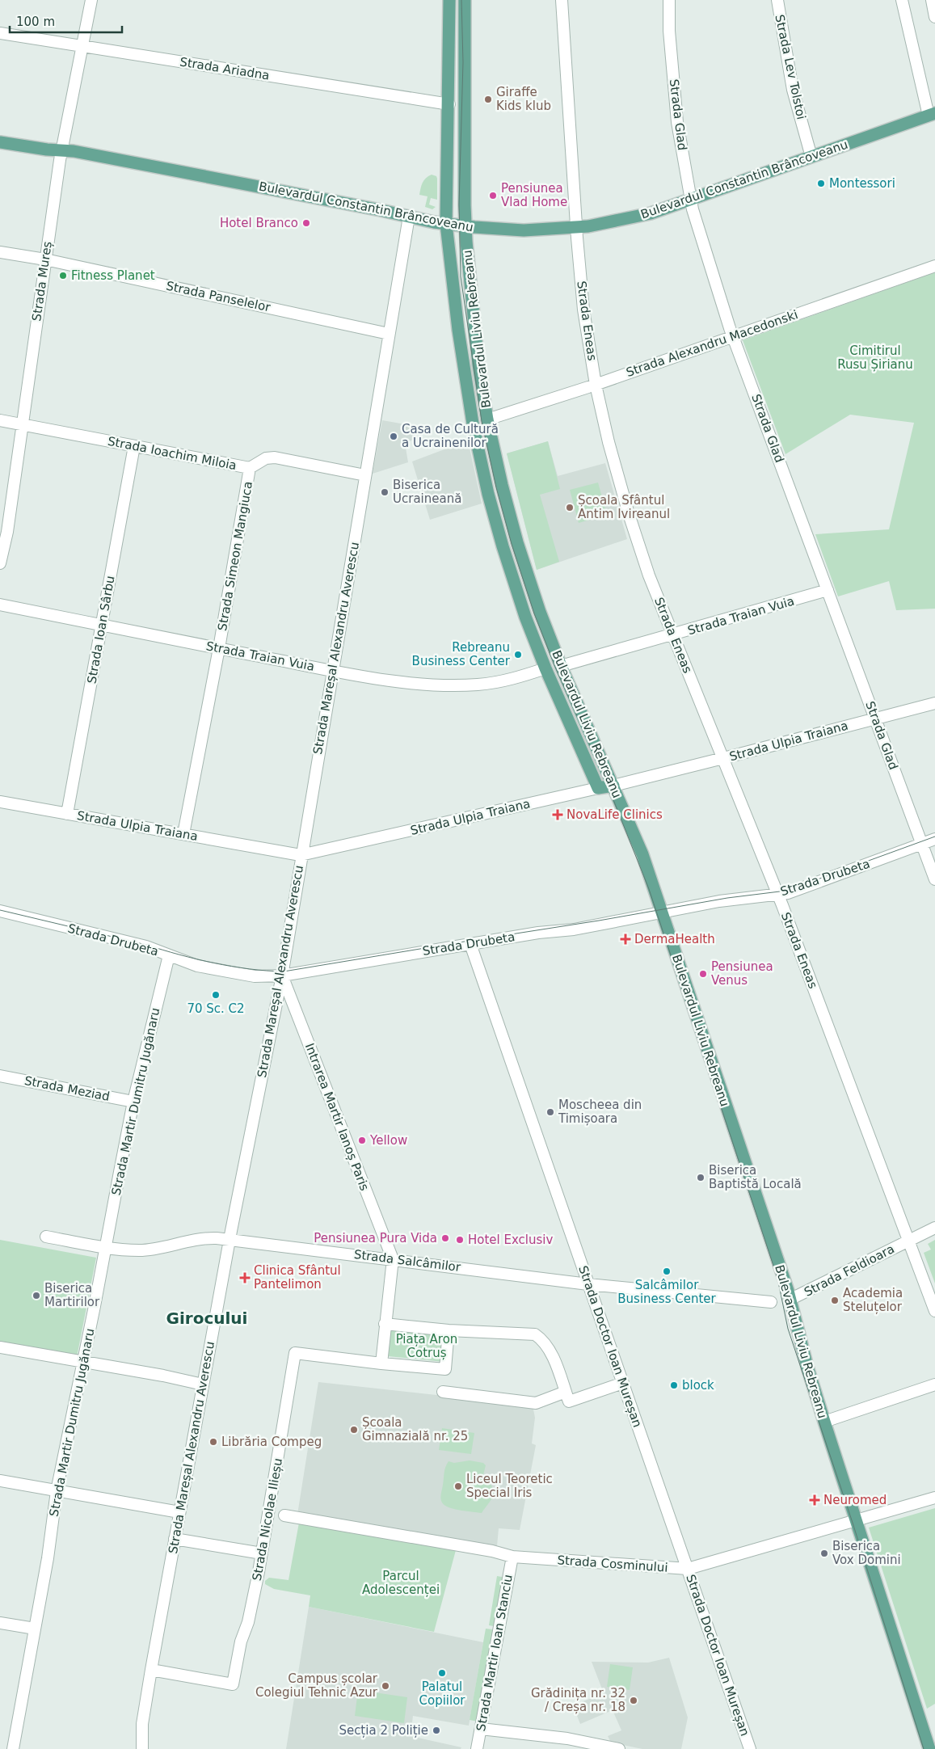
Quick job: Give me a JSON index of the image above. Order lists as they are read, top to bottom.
{
  "streets": {
    "main road": ["Bulevardul Constantin Brâncoveanu", "Bulevardul Liviu Rebreanu", "Strada Ulpia Traiana"],
    "street": [
      "Strada Lev Tolstoi",
      "Strada Ariadna",
      "Strada Glad",
      "Strada Mureș",
      "Strada Panselelor",
      "Strada Eneas",
      "Strada Alexandru Macedonski",
      "Strada Ioachim Miloia",
      "Strada Simeon Mangiuca",
      "Strada Traian Vuia",
      "Strada Ioan Sârbu",
      "Strada Mareșal Alexandru Averescu",
      "Strada Drubeta",
      "Strada Meziad",
      "Strada Martir Dumitru Jugănaru",
      "Intrarea Martir Ianoș Paris",
      "Strada Salcâmilor",
      "Strada Feldioara",
      "Strada Doctor Ioan Mureșan",
      "Strada Nicolae Ilieșu",
      "Strada Cosminului",
      "Strada Martir Ioan Stanciu"
    ]
  },
  "crossings": [
    ["Strada Lev Tolstoi", "Bulevardul Constantin Brâncoveanu"],
    ["Strada Ariadna", "Strada Mureș"],
    ["Strada Ariadna", "Bulevardul Liviu Rebreanu"],
    ["Strada Glad", "Bulevardul Constantin Brâncoveanu"],
    ["Strada Glad", "Strada Alexandru Macedonski"],
    ["Strada Glad", "Strada Traian Vuia"],
    ["Strada Glad", "Strada Ulpia Traiana"],
    ["Strada Glad", "Strada Drubeta"],
    ["Bulevardul Constantin Brâncoveanu", "Strada Mureș"],
    ["Bulevardul Constantin Brâncoveanu", "Strada Eneas"],
    ["Bulevardul Constantin Brâncoveanu", "Bulevardul Liviu Rebreanu"],
    ["Bulevardul Constantin Brâncoveanu", "Strada Mareșal Alexandru Averescu"],
    ["Strada Mureș", "Strada Panselelor"],
    ["Strada Mureș", "Strada Ioachim Miloia"],
    ["Strada Panselelor", "Strada Mareșal Alexandru Averescu"],
    ["Strada Eneas", "Strada Alexandru Macedonski"],
    ["Strada Eneas", "Strada Traian Vuia"],
    ["Strada Eneas", "Strada Ulpia Traiana"],
    ["Strada Eneas", "Strada Drubeta"],
    ["Strada Eneas", "Strada Feldioara"],
    ["Bulevardul Liviu Rebreanu", "Strada Alexandru Macedonski"],
    ["Bulevardul Liviu Rebreanu", "Strada Traian Vuia"],
    ["Bulevardul Liviu Rebreanu", "Strada Ulpia Traiana"],
    ["Bulevardul Liviu Rebreanu", "Strada Drubeta"],
    ["Bulevardul Liviu Rebreanu", "Strada Feldioara"],
    ["Bulevardul Liviu Rebreanu", "Strada Cosminului"],
    ["Strada Ioachim Miloia", "Strada Simeon Mangiuca"],
    ["Strada Ioachim Miloia", "Strada Ioan Sârbu"],
    ["Strada Ioachim Miloia", "Strada Mareșal Alexandru Averescu"],
    ["Strada Simeon Mangiuca", "Strada Traian Vuia"],
    ["Strada Simeon Mangiuca", "Strada Ulpia Traiana"],
    ["Strada Traian Vuia", "Strada Ioan Sârbu"],
    ["Strada Traian Vuia", "Strada Mareșal Alexandru Averescu"],
    ["Strada Ioan Sârbu", "Strada Ulpia Traiana"],
    ["Strada Mareșal Alexandru Averescu", "Strada Ulpia Traiana"],
    ["Strada Mareșal Alexandru Averescu", "Strada Drubeta"],
    ["Strada Mareșal Alexandru Averescu", "Intrarea Martir Ianoș Paris"],
    ["Strada Mareșal Alexandru Averescu", "Strada Salcâmilor"],
    ["Strada Mareșal Alexandru Averescu", "Strada Nicolae Ilieșu"],
    ["Strada Drubeta", "Strada Martir Dumitru Jugănaru"],
    ["Strada Drubeta", "Intrarea Martir Ianoș Paris"],
    ["Strada Drubeta", "Strada Doctor Ioan Mureșan"],
    ["Strada Meziad", "Strada Martir Dumitru Jugănaru"],
    ["Strada Martir Dumitru Jugănaru", "Strada Salcâmilor"],
    ["Intrarea Martir Ianoș Paris", "Strada Salcâmilor"],
    ["Strada Salcâmilor", "Strada Doctor Ioan Mureșan"],
    ["Strada Doctor Ioan Mureșan", "Strada Cosminului"],
    ["Strada Cosminului", "Strada Martir Ioan Stanciu"]
  ],
  "districts": ["Girocului"],
  "parks": ["Cimitirul Rusu Șirianu", "Piața Aron Cotruș", "Parcul Adolescenței"],
  "places": {
    "other": [
      "Giraffe Kids klub",
      "Montessori",
      "Pensiunea Vlad Home",
      "Hotel Branco",
      "Fitness Planet",
      "Casa de Cultură a Ucrainenilor",
      "Biserica Ucraineană",
      "Școala Sfântul Antim Ivireanul",
      "Rebreanu Business Center",
      "Pensiunea Venus",
      "70 Sc. C2",
      "Moscheea din Timișoara",
      "Yellow",
      "Biserica Baptistă Locală",
      "Pensiunea Pura Vida",
      "Hotel Exclusiv",
      "Salcâmilor Business Center",
      "Biserica Martirilor",
      "Academia Steluțelor",
      "block",
      "Școala Gimnazială nr. 25",
      "Librăria Compeg",
      "Liceul Teoretic Special Iris",
      "Biserica Vox Domini",
      "Palatul Copiilor",
      "Campus școlar Colegiul Tehnic Azur",
      "Grădinița nr. 32 / Creșa nr. 18",
      "Secția 2 Poliție"
    ],
    "health": [
      "NovaLife Clinics",
      "DermaHealth",
      "Clinica Sfântul Pantelimon",
      "Neuromed"
    ]
  },
  "scale_bar": "100 m"
}
